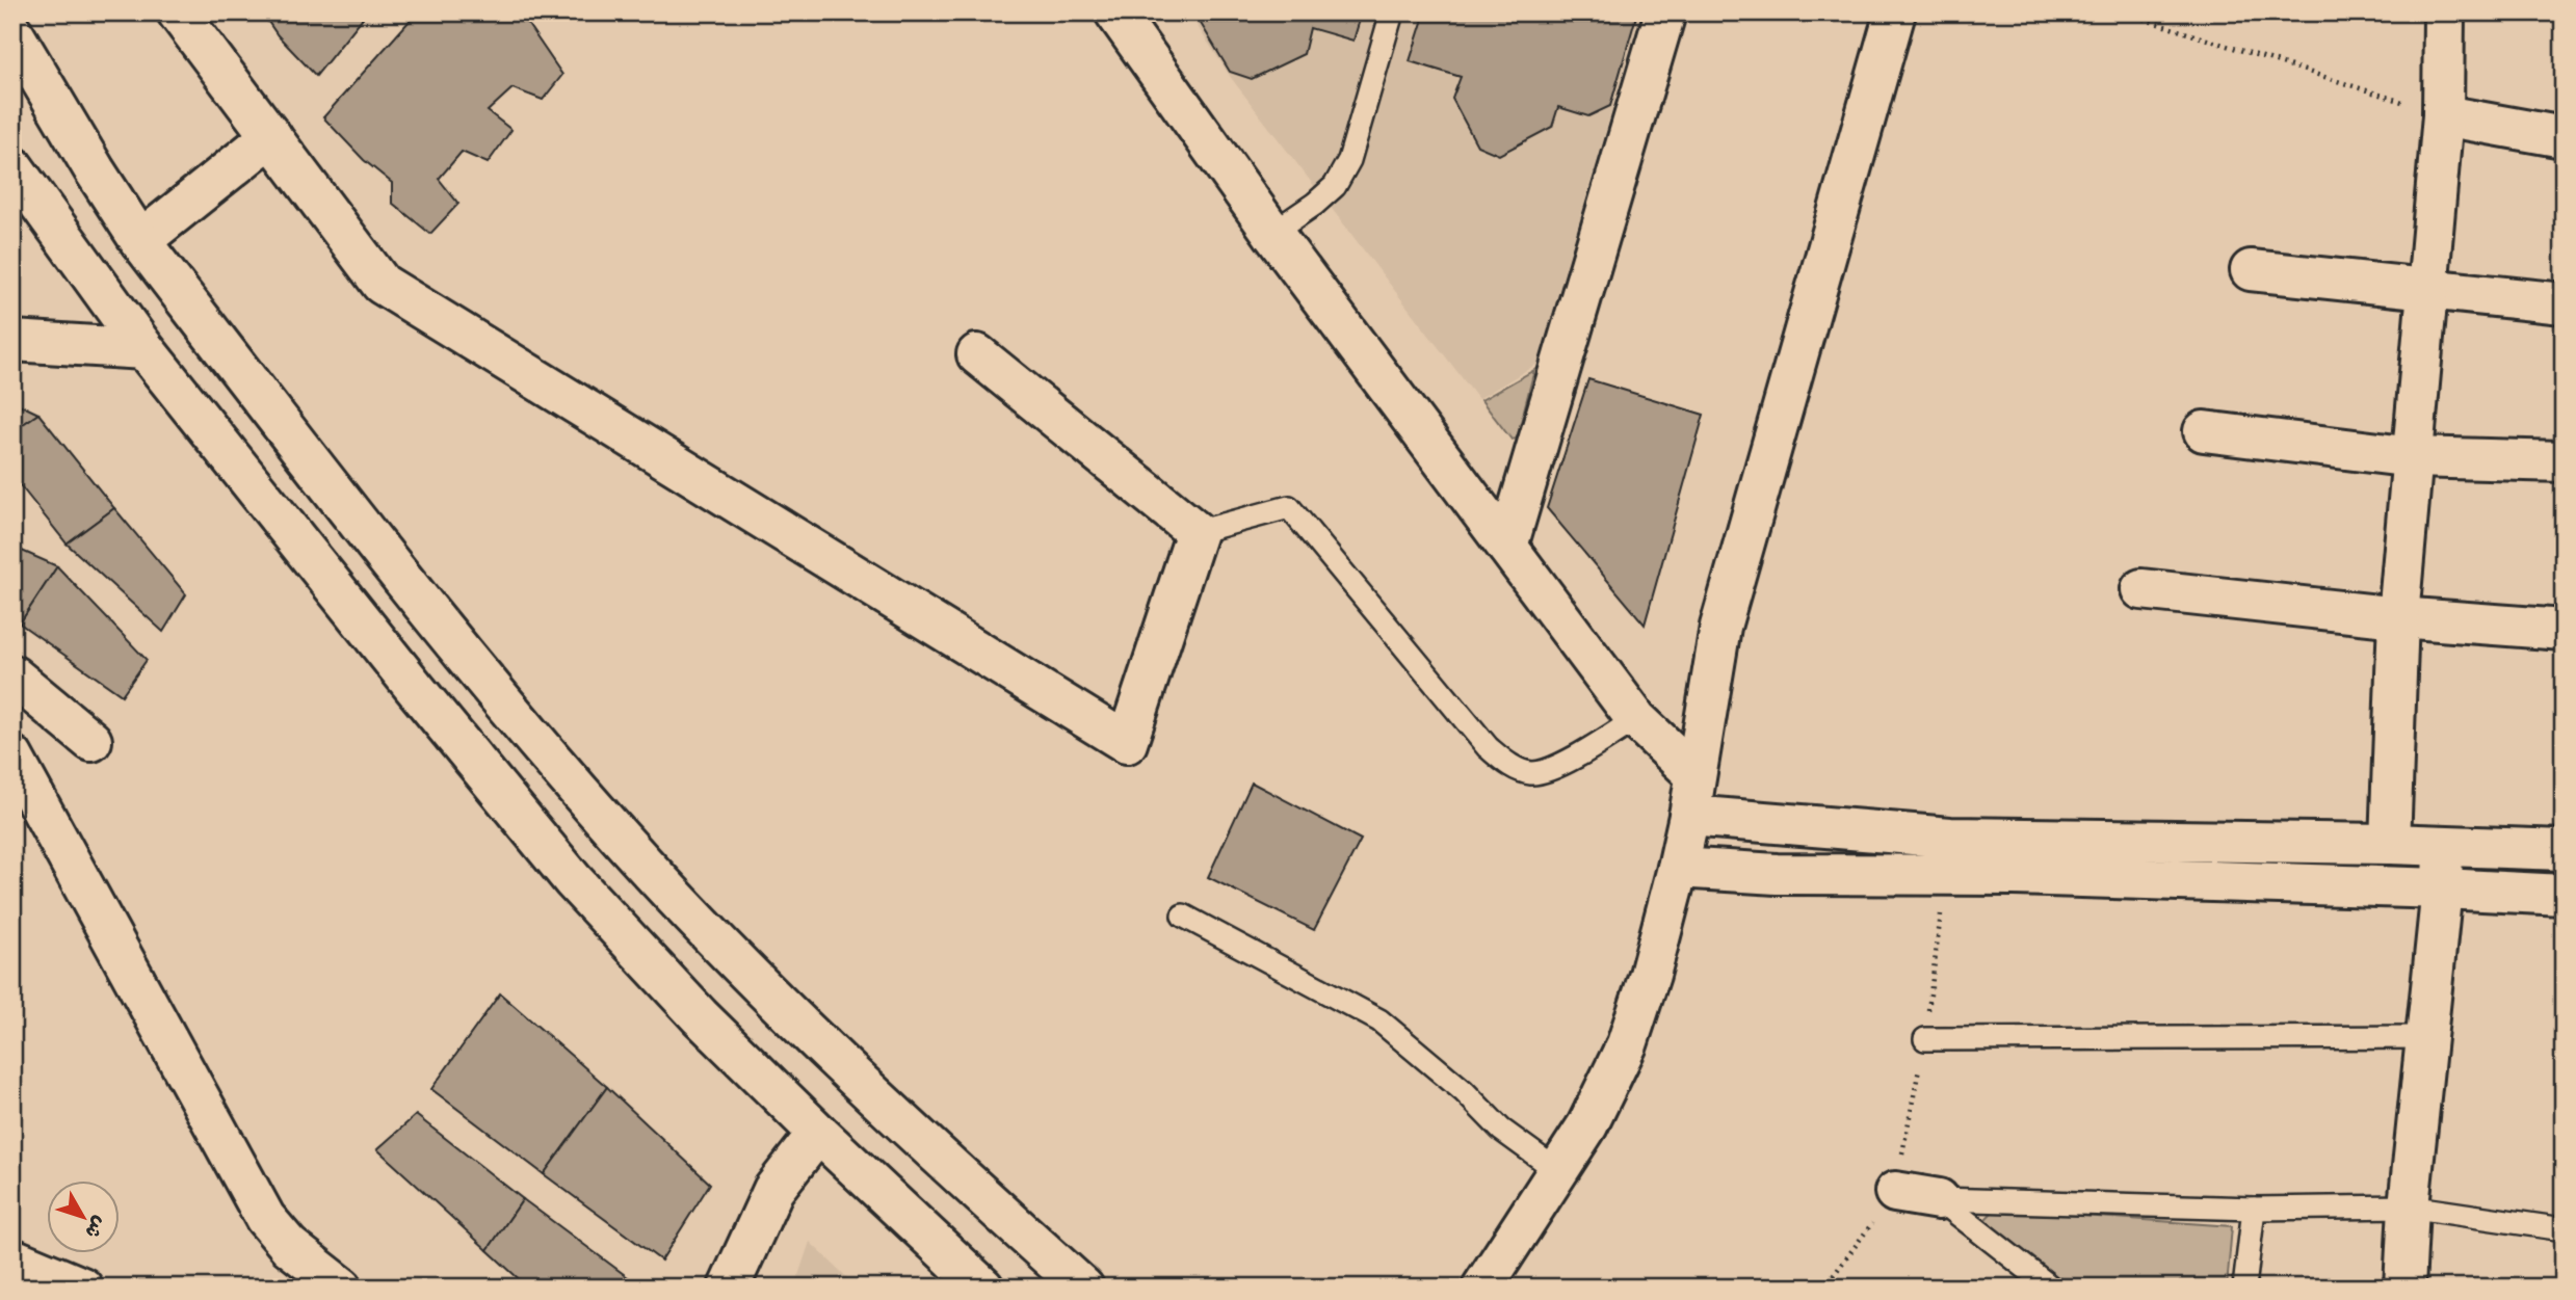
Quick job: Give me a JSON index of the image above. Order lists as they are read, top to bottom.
{
  "north": "bottom right"
}
